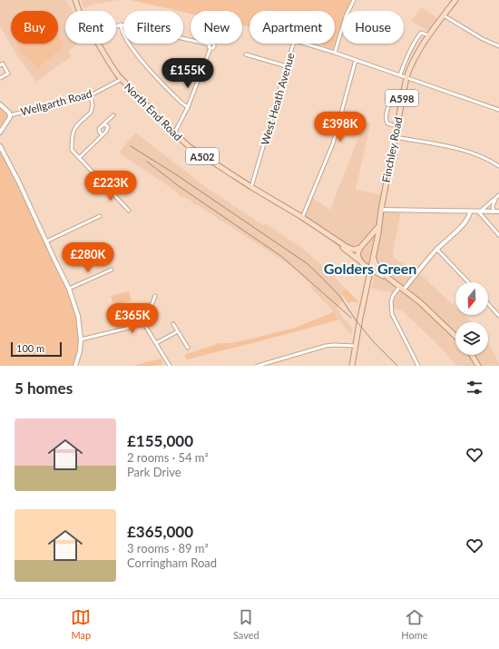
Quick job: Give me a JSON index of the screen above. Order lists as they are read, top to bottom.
{
  "streets": {
    "main road": [
      "A598",
      "North End Road",
      "Finchley Road",
      "A502"
    ],
    "street": ["West Heath Avenue", "Wellgarth Road"]
  },
  "crossings": [
    ["West Heath Avenue", "North End Road"],
    ["West Heath Avenue", "Finchley Road"],
    ["Wellgarth Road", "North End Road"],
    ["North End Road", "Finchley Road"],
    ["North End Road", "A502"],
    ["Finchley Road", "A502"]
  ],
  "districts": ["Golders Green"],
  "scale_bar": "100 m",
  "north": "bottom",
  "page": {
    "chip": [
      "Buy",
      "Rent",
      "Filters",
      "New",
      "Apartment",
      "House"
    ],
    "price": [
      "£155K",
      "£398K",
      "£223K",
      "£280K",
      "£365K"
    ],
    "scale": "100 m",
    "heading": "5 homes",
    "list": [
      {
        "name": "£155,000",
        "note": "2 rooms · 54 m² · Park Drive"
      },
      {
        "name": "£365,000",
        "note": "3 rooms · 89 m² · Corringham Road"
      }
    ],
    "tabs": ["Map", "Saved", "Home"]
  }
}
